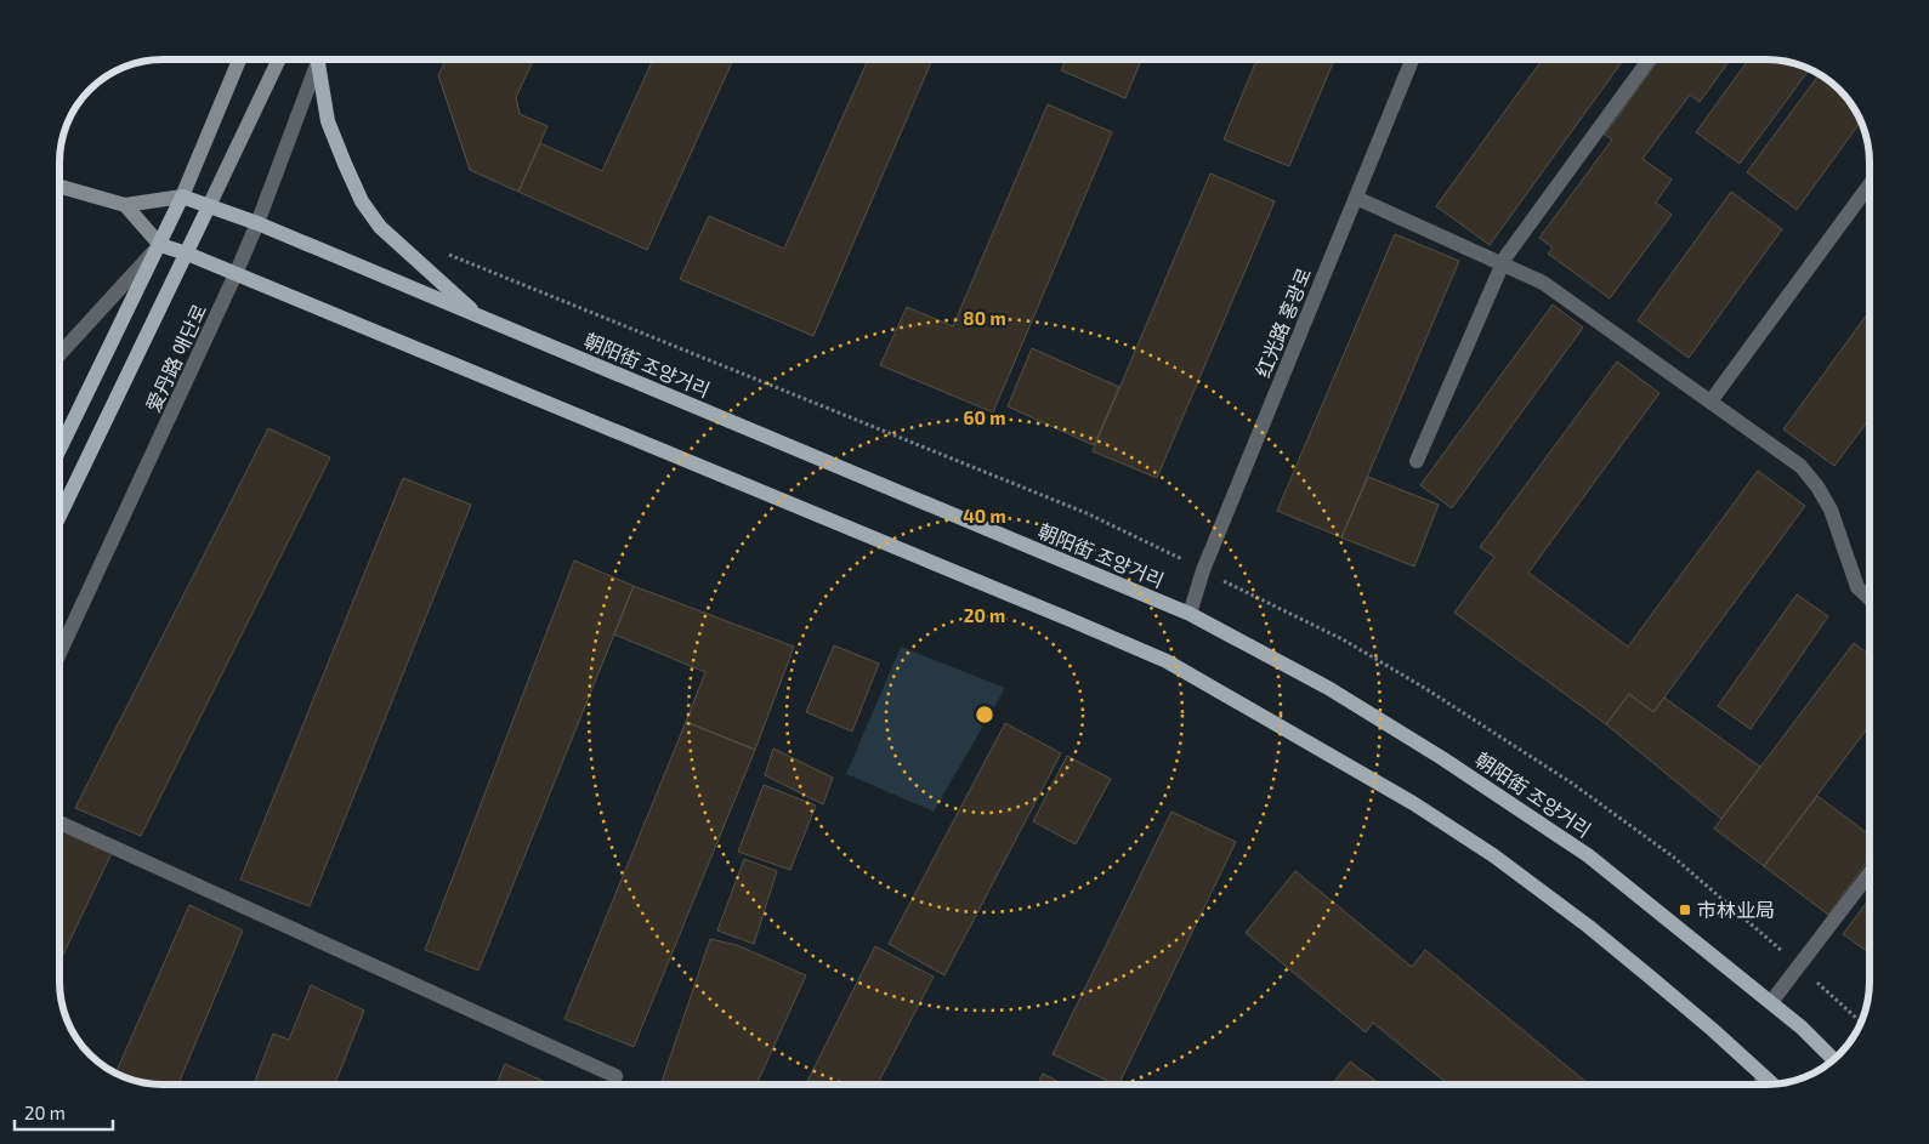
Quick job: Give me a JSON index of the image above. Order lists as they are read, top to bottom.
{
  "streets": {
    "main road": ["爱丹路 애단로", "朝阳街 조양거리"],
    "street": ["红光路 홍광로"]
  },
  "crossings": [
    ["红光路 홍광로", "朝阳街 조양거리"],
    ["爱丹路 애단로", "朝阳街 조양거리"]
  ],
  "places": {
    "transit": ["市林业局"]
  },
  "scale_bar": "20 m",
  "rings": [
    "80 m",
    "60 m",
    "40 m",
    "20 m"
  ]
}
